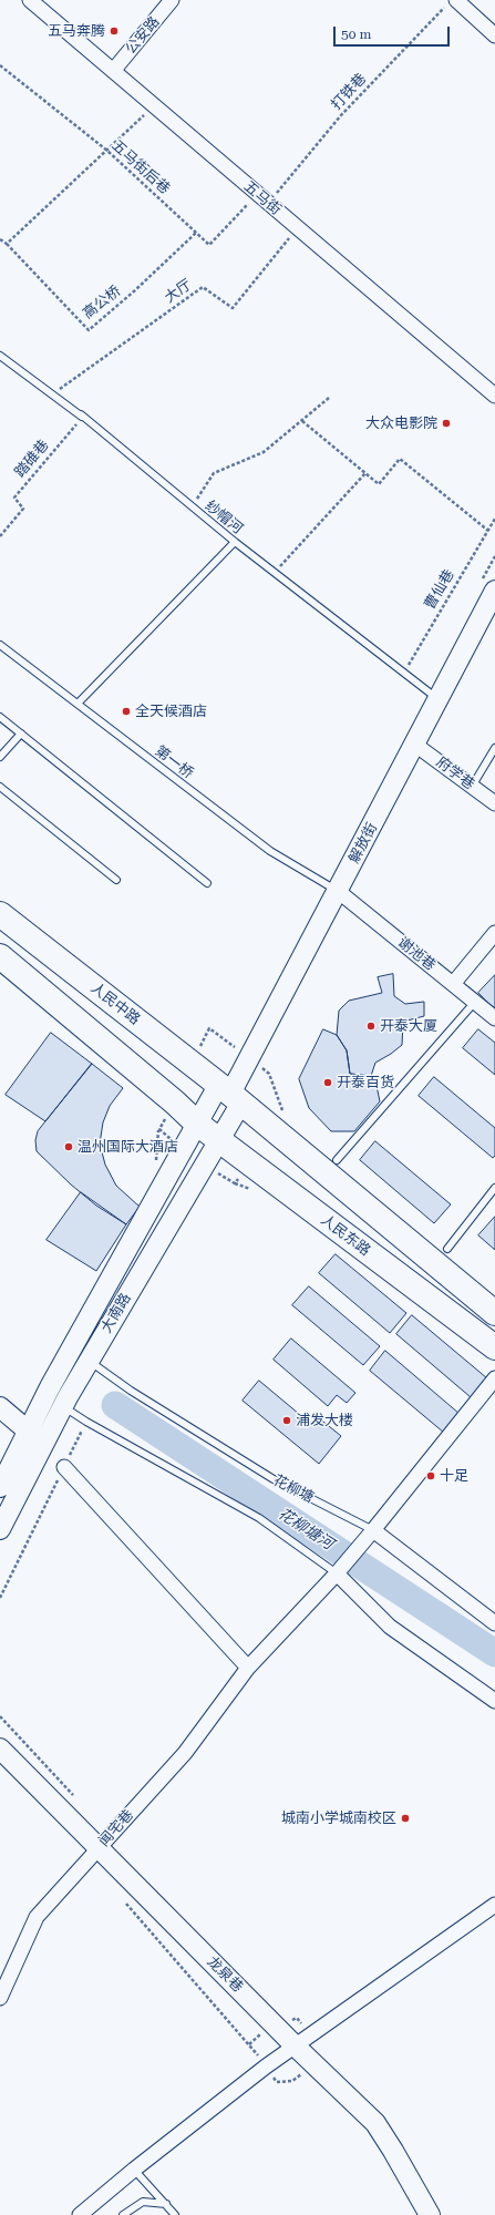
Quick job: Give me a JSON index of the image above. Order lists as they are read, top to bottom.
{
  "streets": {
    "highway": ["人民中路", "人民东路"],
    "street": [
      "公安路",
      "五马街",
      "府学巷",
      "解放街",
      "谢池巷",
      "大南路",
      "花柳塘",
      "闻宅巷",
      "龙泉巷"
    ],
    "lane": ["纱帽河", "第一桥"],
    "path": [
      "打铁巷",
      "五马街后巷",
      "大厅",
      "高公桥",
      "踏碓巷",
      "曹仙巷"
    ]
  },
  "crossings": [
    ["公安路", "五马街"],
    ["打铁巷", "五马街后巷"],
    ["打铁巷", "五马街"],
    ["五马街后巷", "五马街"],
    ["五马街后巷", "高公桥"],
    ["五马街", "大厅"],
    ["大厅", "纱帽河"],
    ["踏碓巷", "纱帽河"],
    ["纱帽河", "曹仙巷"],
    ["纱帽河", "解放街"],
    ["第一桥", "解放街"],
    ["第一桥", "谢池巷"],
    ["府学巷", "解放街"],
    ["解放街", "谢池巷"],
    ["解放街", "人民中路"],
    ["解放街", "大南路"],
    ["人民中路", "大南路"],
    ["人民东路", "大南路"],
    ["大南路", "花柳塘"],
    ["花柳塘", "闻宅巷"],
    ["闻宅巷", "龙泉巷"]
  ],
  "water": ["花柳塘河"],
  "places": [
    "五马奔腾",
    "大众电影院",
    "全天候酒店",
    "开泰大厦",
    "开泰百货",
    "温州国际大酒店",
    "浦发大楼",
    "十足",
    "城南小学城南校区"
  ],
  "scale_bar": "50 m"
}
